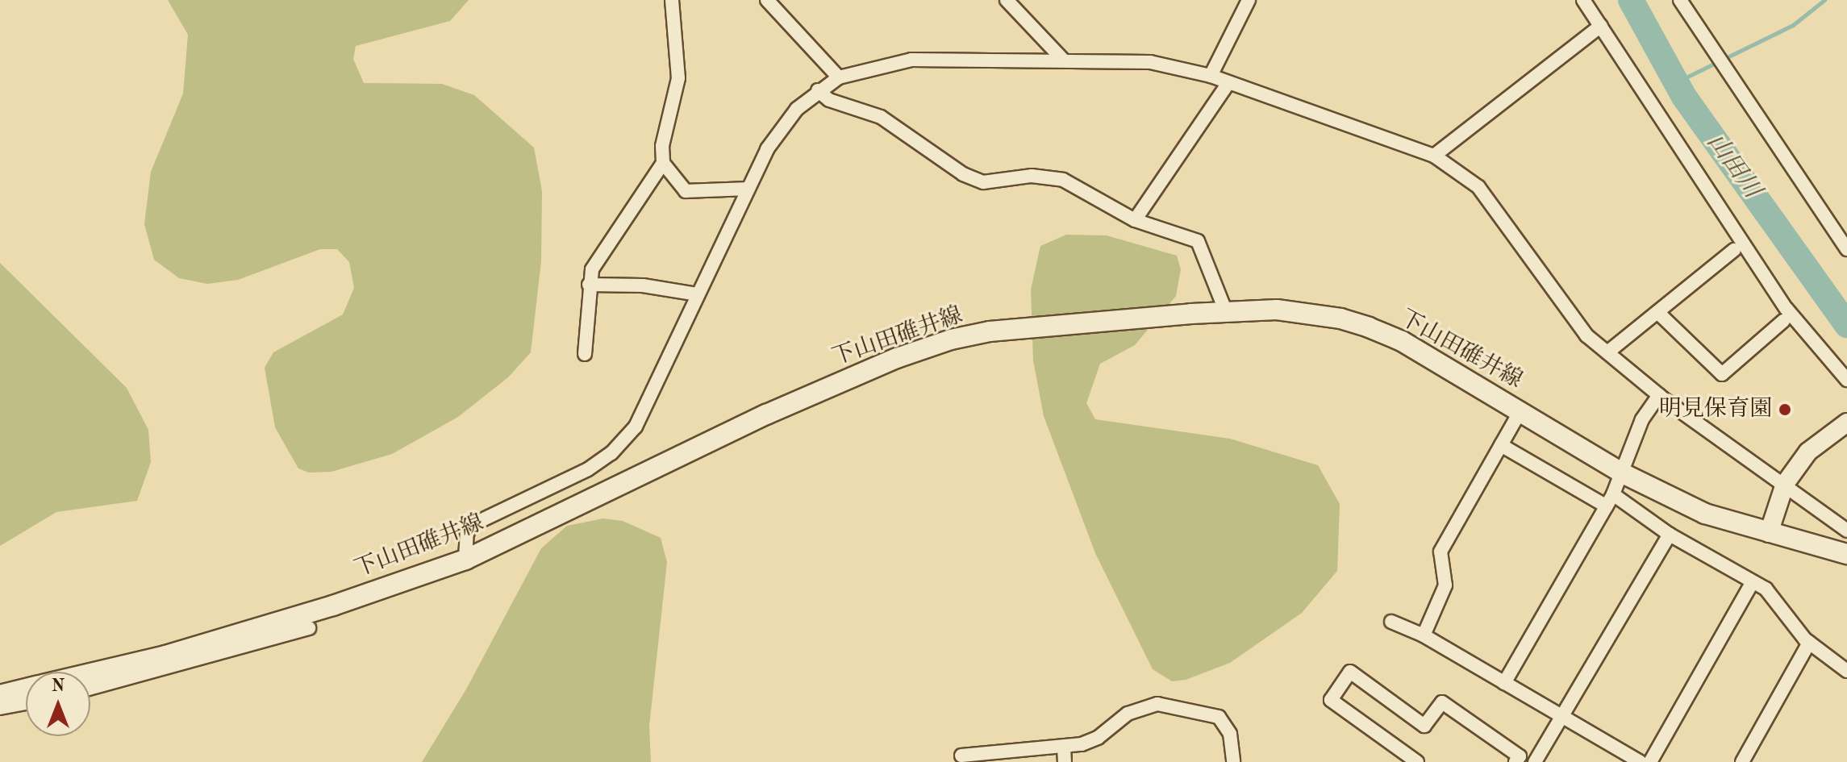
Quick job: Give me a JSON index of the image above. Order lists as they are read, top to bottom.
{
  "streets": {
    "main road": ["下山田碓井線"]
  },
  "water": ["山田川"],
  "places": ["明見保育園"],
  "north": "top"
}
